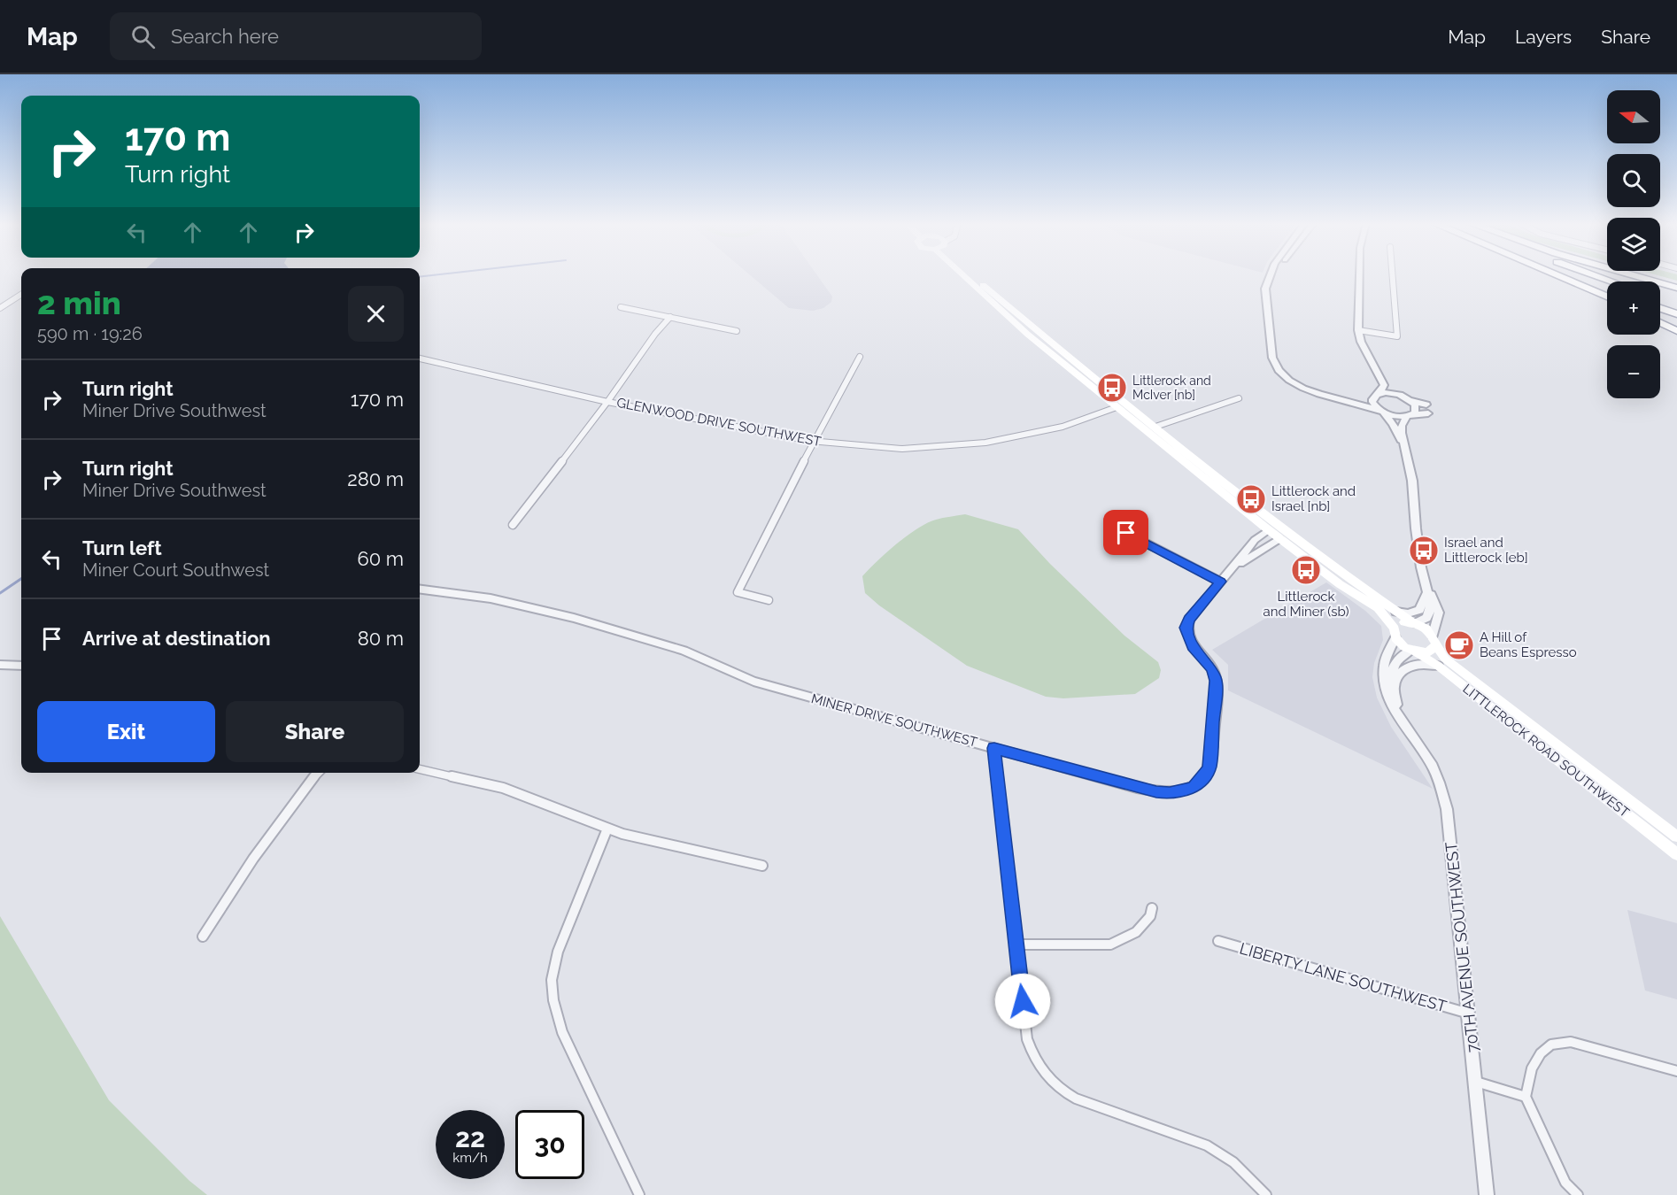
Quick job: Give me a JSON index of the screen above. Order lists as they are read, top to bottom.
{
  "streets": {
    "main road": ["LITTLEROCK ROAD SOUTHWEST"],
    "street": [
      "GLENWOOD DRIVE SOUTHWEST",
      "MINER DRIVE SOUTHWEST",
      "70TH AVENUE SOUTHWEST",
      "LIBERTY LANE SOUTHWEST"
    ]
  },
  "crossings": [
    ["LITTLEROCK ROAD SOUTHWEST", "70TH AVENUE SOUTHWEST"],
    ["70TH AVENUE SOUTHWEST", "LIBERTY LANE SOUTHWEST"]
  ],
  "places": {
    "bus stop": [
      "Littlerock and McIver [nb]",
      "Littlerock and Israel [nb]",
      "Israel and Littlerock [eb]",
      "Littlerock and Miner (sb)"
    ],
    "cafe": ["A Hill of Beans Espresso"]
  },
  "north": "left",
  "page": {
    "header": "Map",
    "search": "Search here",
    "nav": ["Map", "Layers", "Share"],
    "map_buttons": ["+", "−"],
    "turn": ["170 m", "Turn right"],
    "heading": ["2 min", "590 m · 19:26"],
    "list": [
      {
        "name": "Turn right",
        "note": "Miner Drive Southwest",
        "value": "170 m"
      },
      {
        "name": "Turn right",
        "note": "Miner Drive Southwest",
        "value": "280 m"
      },
      {
        "name": "Turn left",
        "note": "Miner Court Southwest",
        "value": "60 m"
      },
      {
        "name": "Arrive at destination",
        "value": "80 m"
      }
    ],
    "buttons": ["Exit", "Share"],
    "speed": "22 km/h",
    "limit": "30"
  }
}
